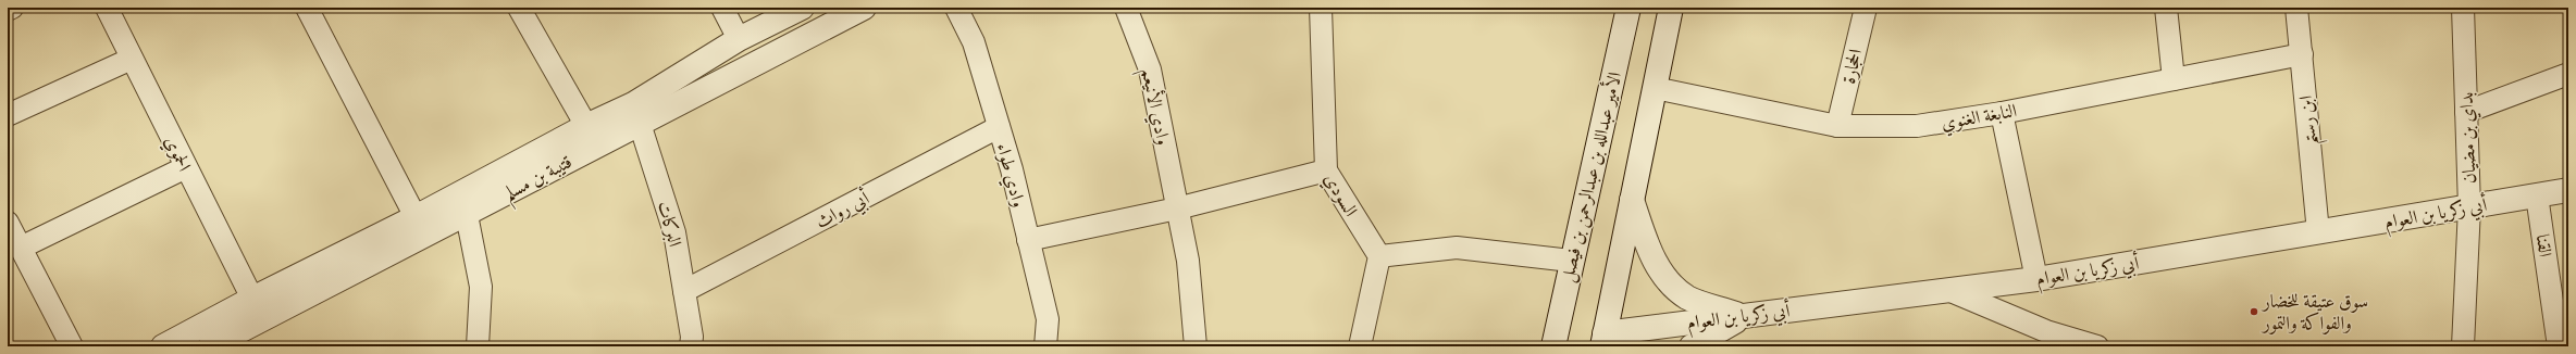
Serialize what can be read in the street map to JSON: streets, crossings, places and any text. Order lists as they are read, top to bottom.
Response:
{
  "streets": {
    "street": [
      "الحجارة",
      "وادي الأنيعم",
      "النابغة الغنوي",
      "ابن رستم",
      "بداي بن مضيان",
      "الحموي",
      "وادي طواء",
      "قتيبة بن مسلم",
      "الأمير عبدالله بن عبدالرحمن بن فيصل",
      "السودي",
      "أبي رواث",
      "أبي زكريا بن العوام",
      "البركات",
      "القنا"
    ]
  },
  "crossings": [
    ["الحجارة", "النابغة الغنوي"],
    ["النابغة الغنوي", "ابن رستم"],
    ["ابن رستم", "أبي زكريا بن العوام"],
    ["بداي بن مضيان", "أبي زكريا بن العوام"],
    ["الحموي", "قتيبة بن مسلم"],
    ["وادي طواء", "أبي رواث"],
    ["قتيبة بن مسلم", "البركات"],
    ["أبي رواث", "البركات"],
    ["أبي زكريا بن العوام", "القنا"]
  ],
  "places": ["سوق عتيقة للخضار والفواكة والتمور"]
}
